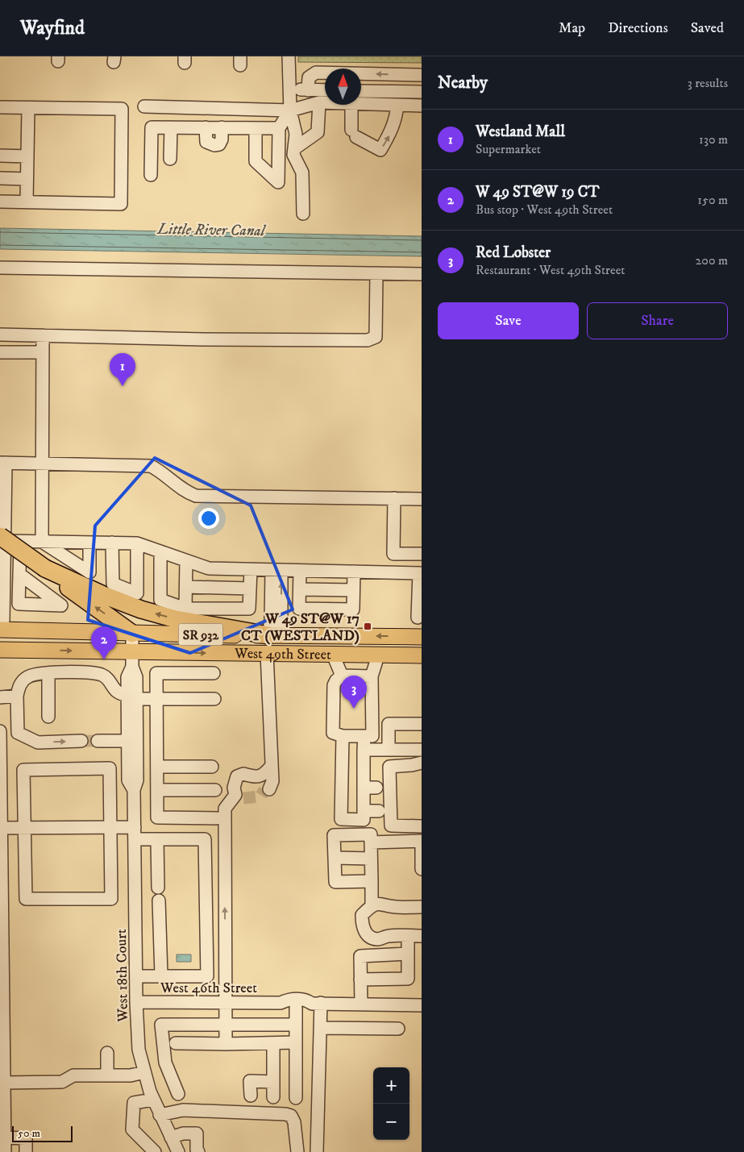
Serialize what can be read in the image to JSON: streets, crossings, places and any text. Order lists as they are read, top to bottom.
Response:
{
  "streets": {
    "main road": ["SR 932", "West 49th Street"],
    "street": ["West 18th Court", "West 46th Street"]
  },
  "crossings": [
    ["West 49th Street", "West 18th Court"],
    ["West 18th Court", "West 46th Street"]
  ],
  "water": ["Little River Canal"],
  "places": {
    "transit": ["W 49 ST@W 17 CT (WESTLAND)"]
  },
  "scale_bar": "50 m",
  "north": "top",
  "page": {
    "header": "Wayfind",
    "nav": ["Map", "Directions", "Saved"],
    "heading": ["Nearby", "3 results"],
    "list": [
      {
        "mark": "1",
        "name": "Westland Mall",
        "note": "Supermarket",
        "value": "130 m"
      },
      {
        "mark": "2",
        "name": "W 49 ST@W 19 CT",
        "note": "Bus stop · West 49th Street",
        "value": "150 m"
      },
      {
        "mark": "3",
        "name": "Red Lobster",
        "note": "Restaurant · West 49th Street",
        "value": "200 m"
      }
    ],
    "buttons": ["Save", "Share"],
    "pins": ["1", "2", "3"],
    "map_buttons": ["+", "−"],
    "scale": "50 m"
  }
}
